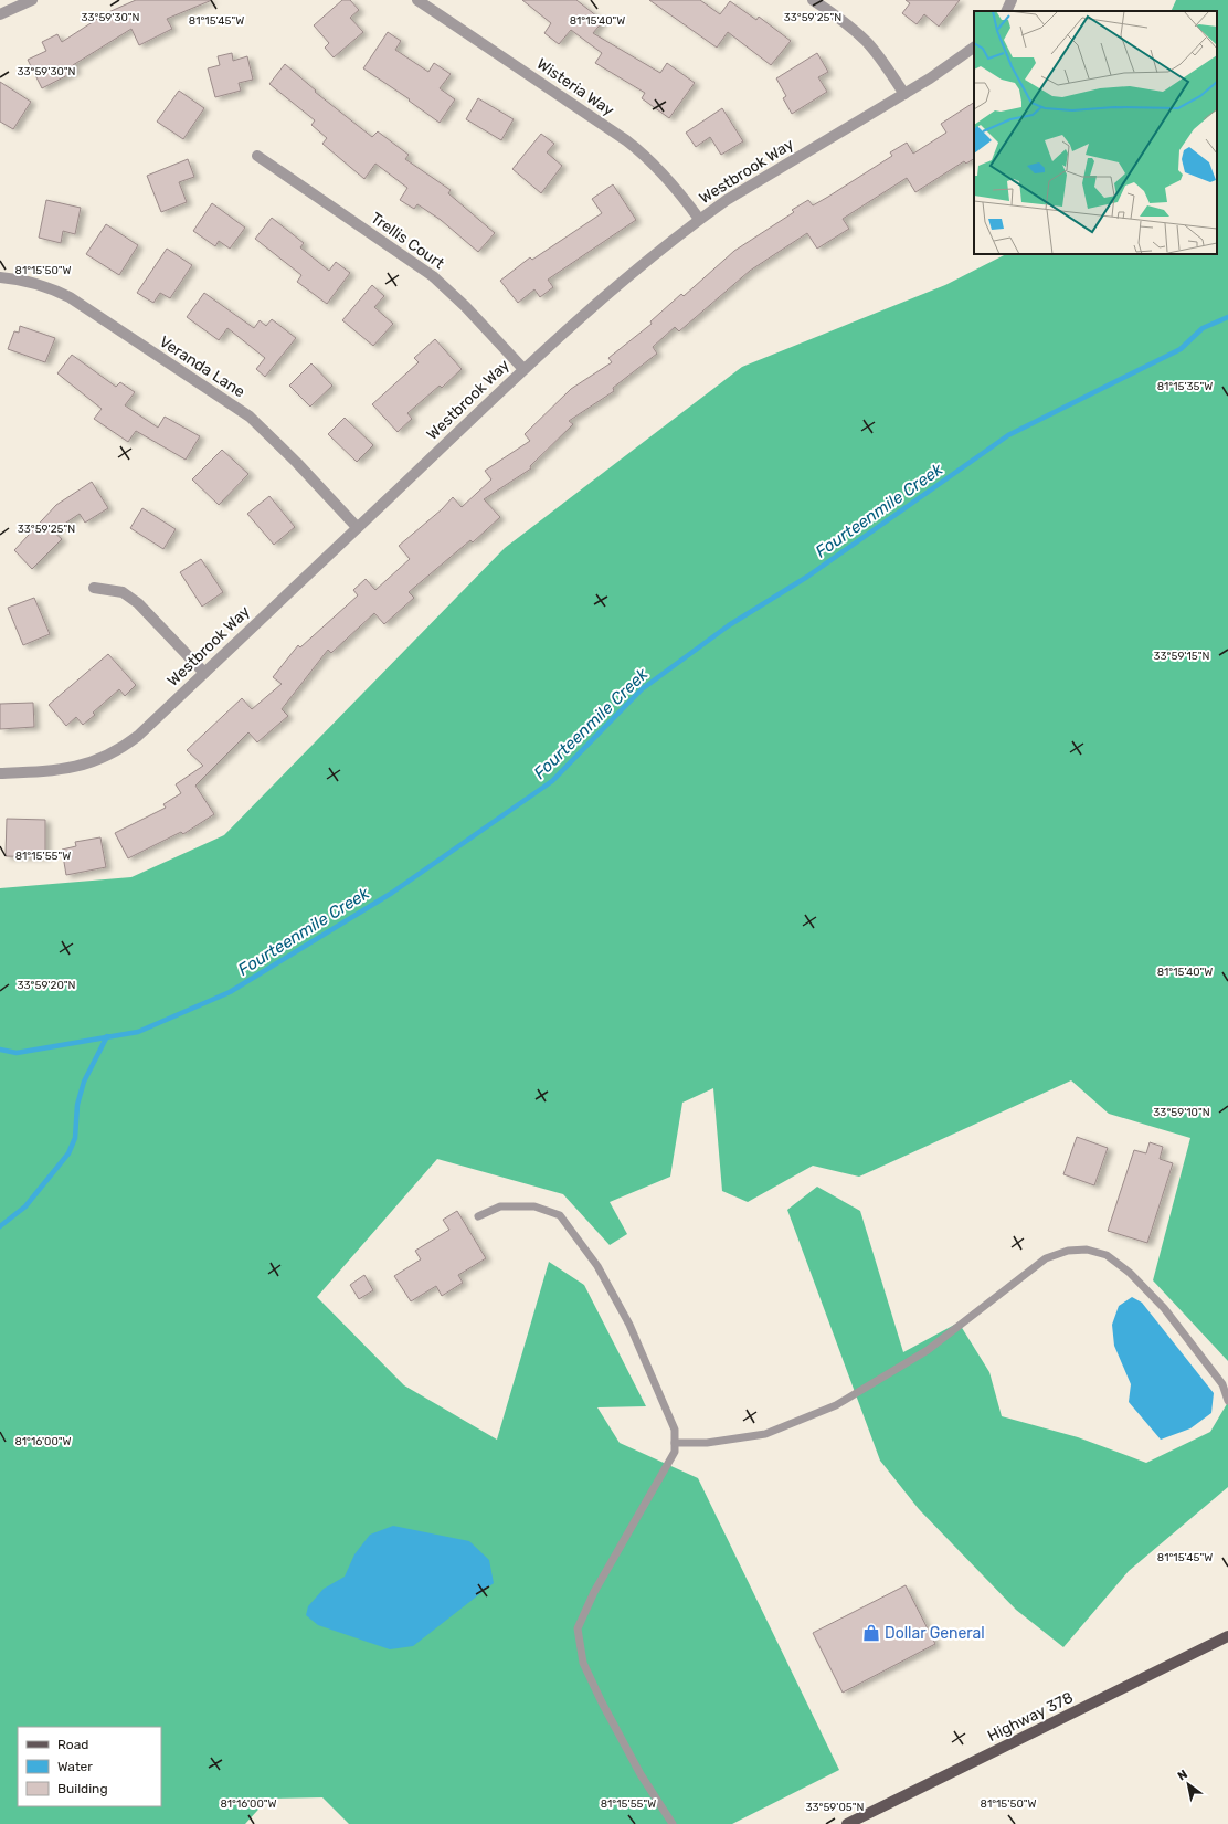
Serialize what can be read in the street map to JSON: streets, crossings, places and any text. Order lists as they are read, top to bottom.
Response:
{
  "streets": {
    "main road": ["Highway 378"],
    "street": [
      "Wisteria Way",
      "Westbrook Way",
      "Trellis Court",
      "Veranda Lane"
    ]
  },
  "crossings": [
    ["Wisteria Way", "Westbrook Way"],
    ["Westbrook Way", "Trellis Court"],
    ["Westbrook Way", "Veranda Lane"]
  ],
  "water": ["Fourteenmile Creek"],
  "places": {
    "shop": ["Dollar General"]
  },
  "legend": ["Road", "Water", "Building"],
  "north": "top left",
  "coordinates": [
    "33°59'30\"N",
    "33°59'25\"N",
    "81°15'45\"W",
    "81°15'40\"W",
    "81°15'50\"W",
    "81°15'35\"W",
    "33°59'15\"N",
    "81°15'55\"W",
    "33°59'20\"N",
    "33°59'10\"N",
    "81°16'00\"W",
    "33°59'05\"N"
  ]
}
